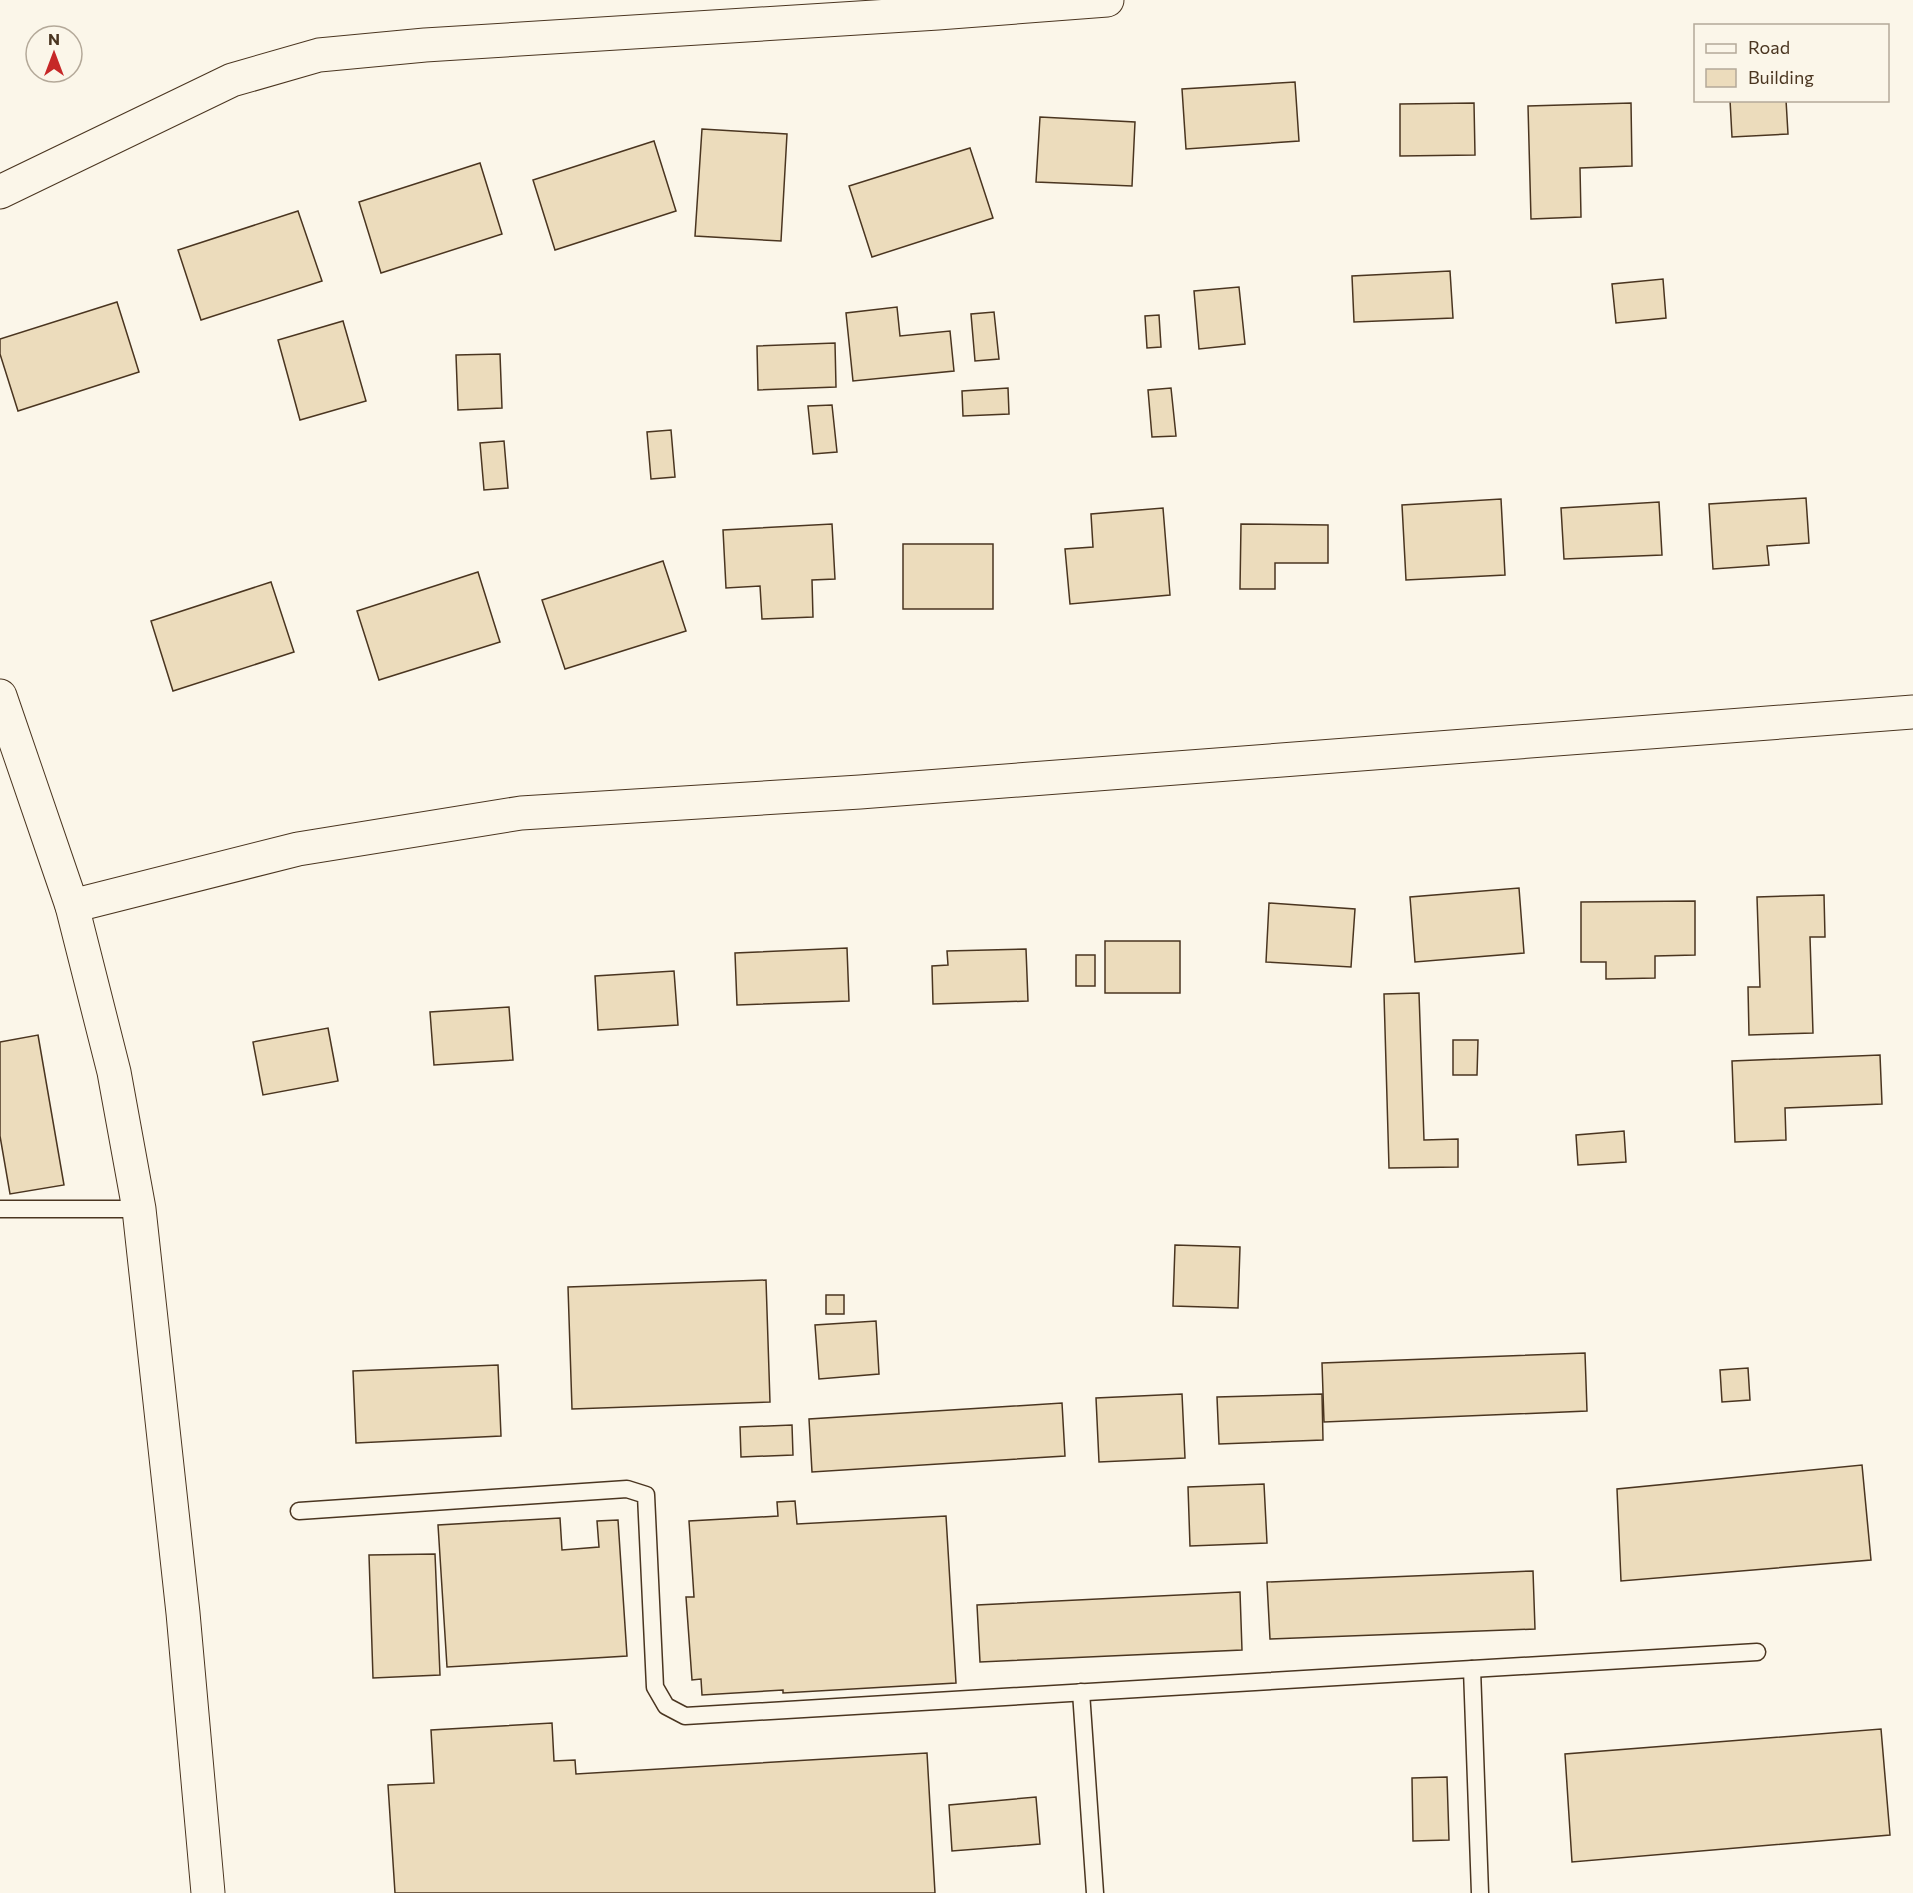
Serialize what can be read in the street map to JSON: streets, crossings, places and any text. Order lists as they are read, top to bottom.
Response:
{
  "legend": ["Road", "Building"],
  "north": "top"
}
